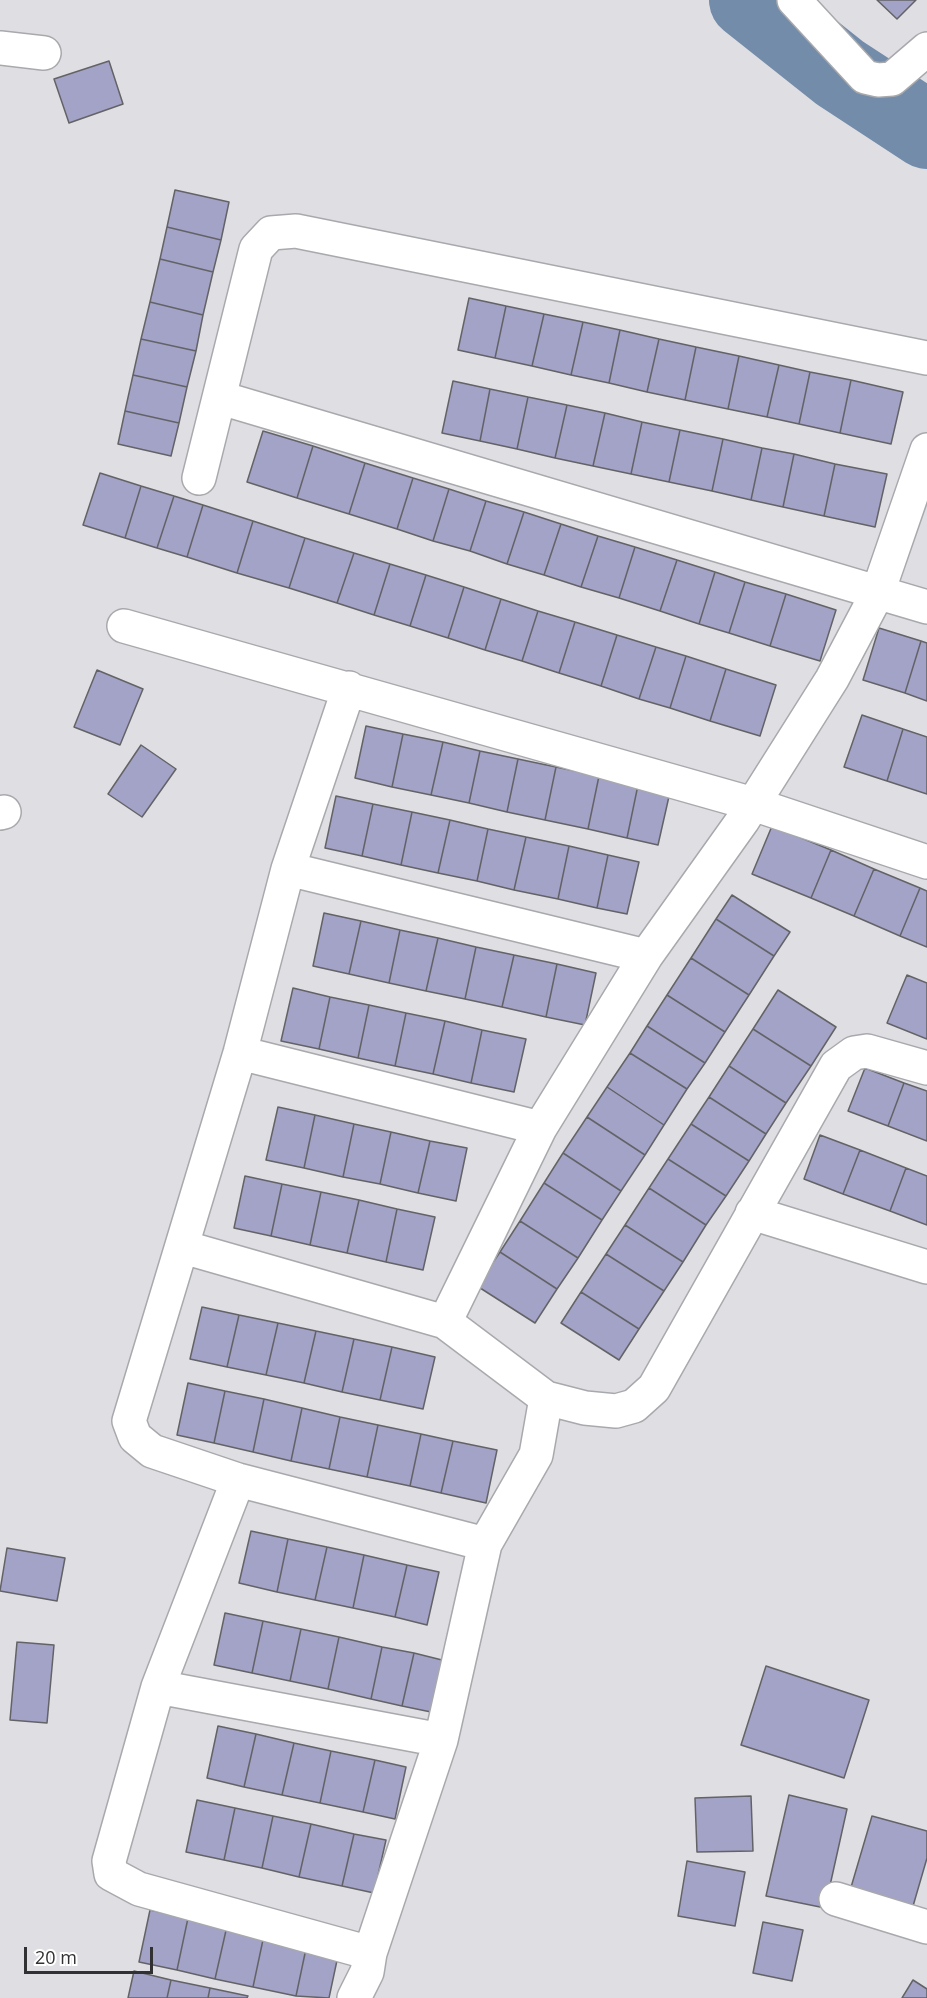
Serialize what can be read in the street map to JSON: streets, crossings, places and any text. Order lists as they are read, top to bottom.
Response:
{
  "scale_bar": "20 m"
}
